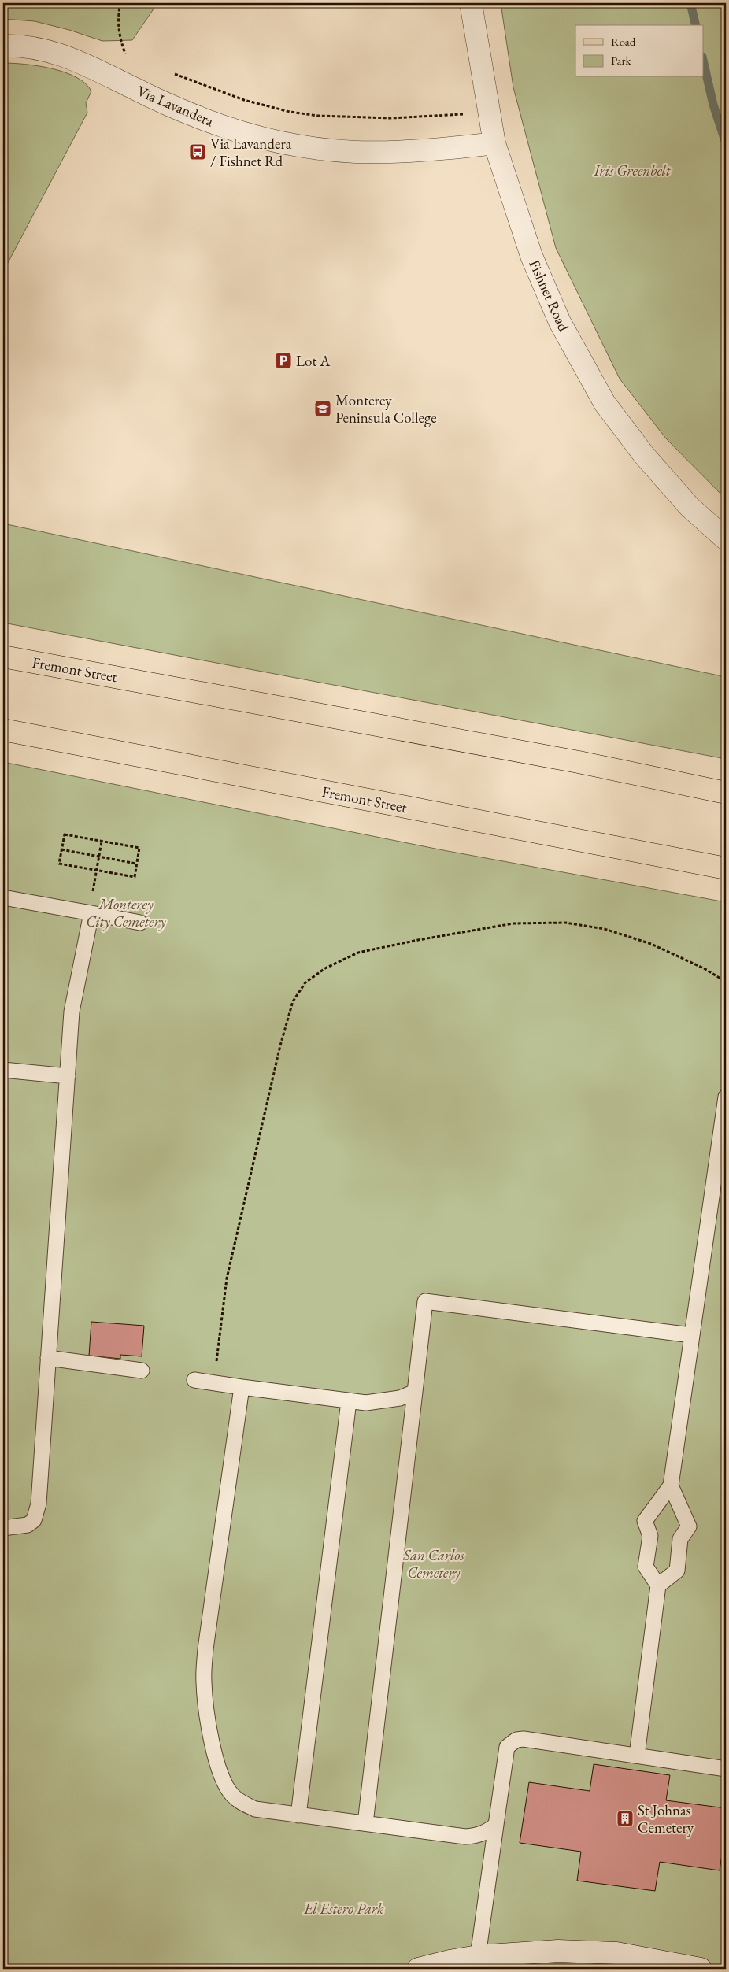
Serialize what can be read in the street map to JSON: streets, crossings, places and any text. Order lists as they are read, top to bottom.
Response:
{
  "streets": {
    "main road": ["Fremont Street"],
    "street": ["Via Lavandera", "Fishnet Road"]
  },
  "crossings": [
    ["Via Lavandera", "Fishnet Road"]
  ],
  "parks": [
    "Iris Greenbelt",
    "Monterey City Cemetery",
    "San Carlos Cemetery",
    "El Estero Park"
  ],
  "places": {
    "bus stop": ["Via Lavandera / Fishnet Rd"],
    "parking": ["Lot A"],
    "school or university": ["Monterey Peninsula College"],
    "building": ["St Johnas Cemetery"]
  },
  "legend": ["Road", "Park"]
}
